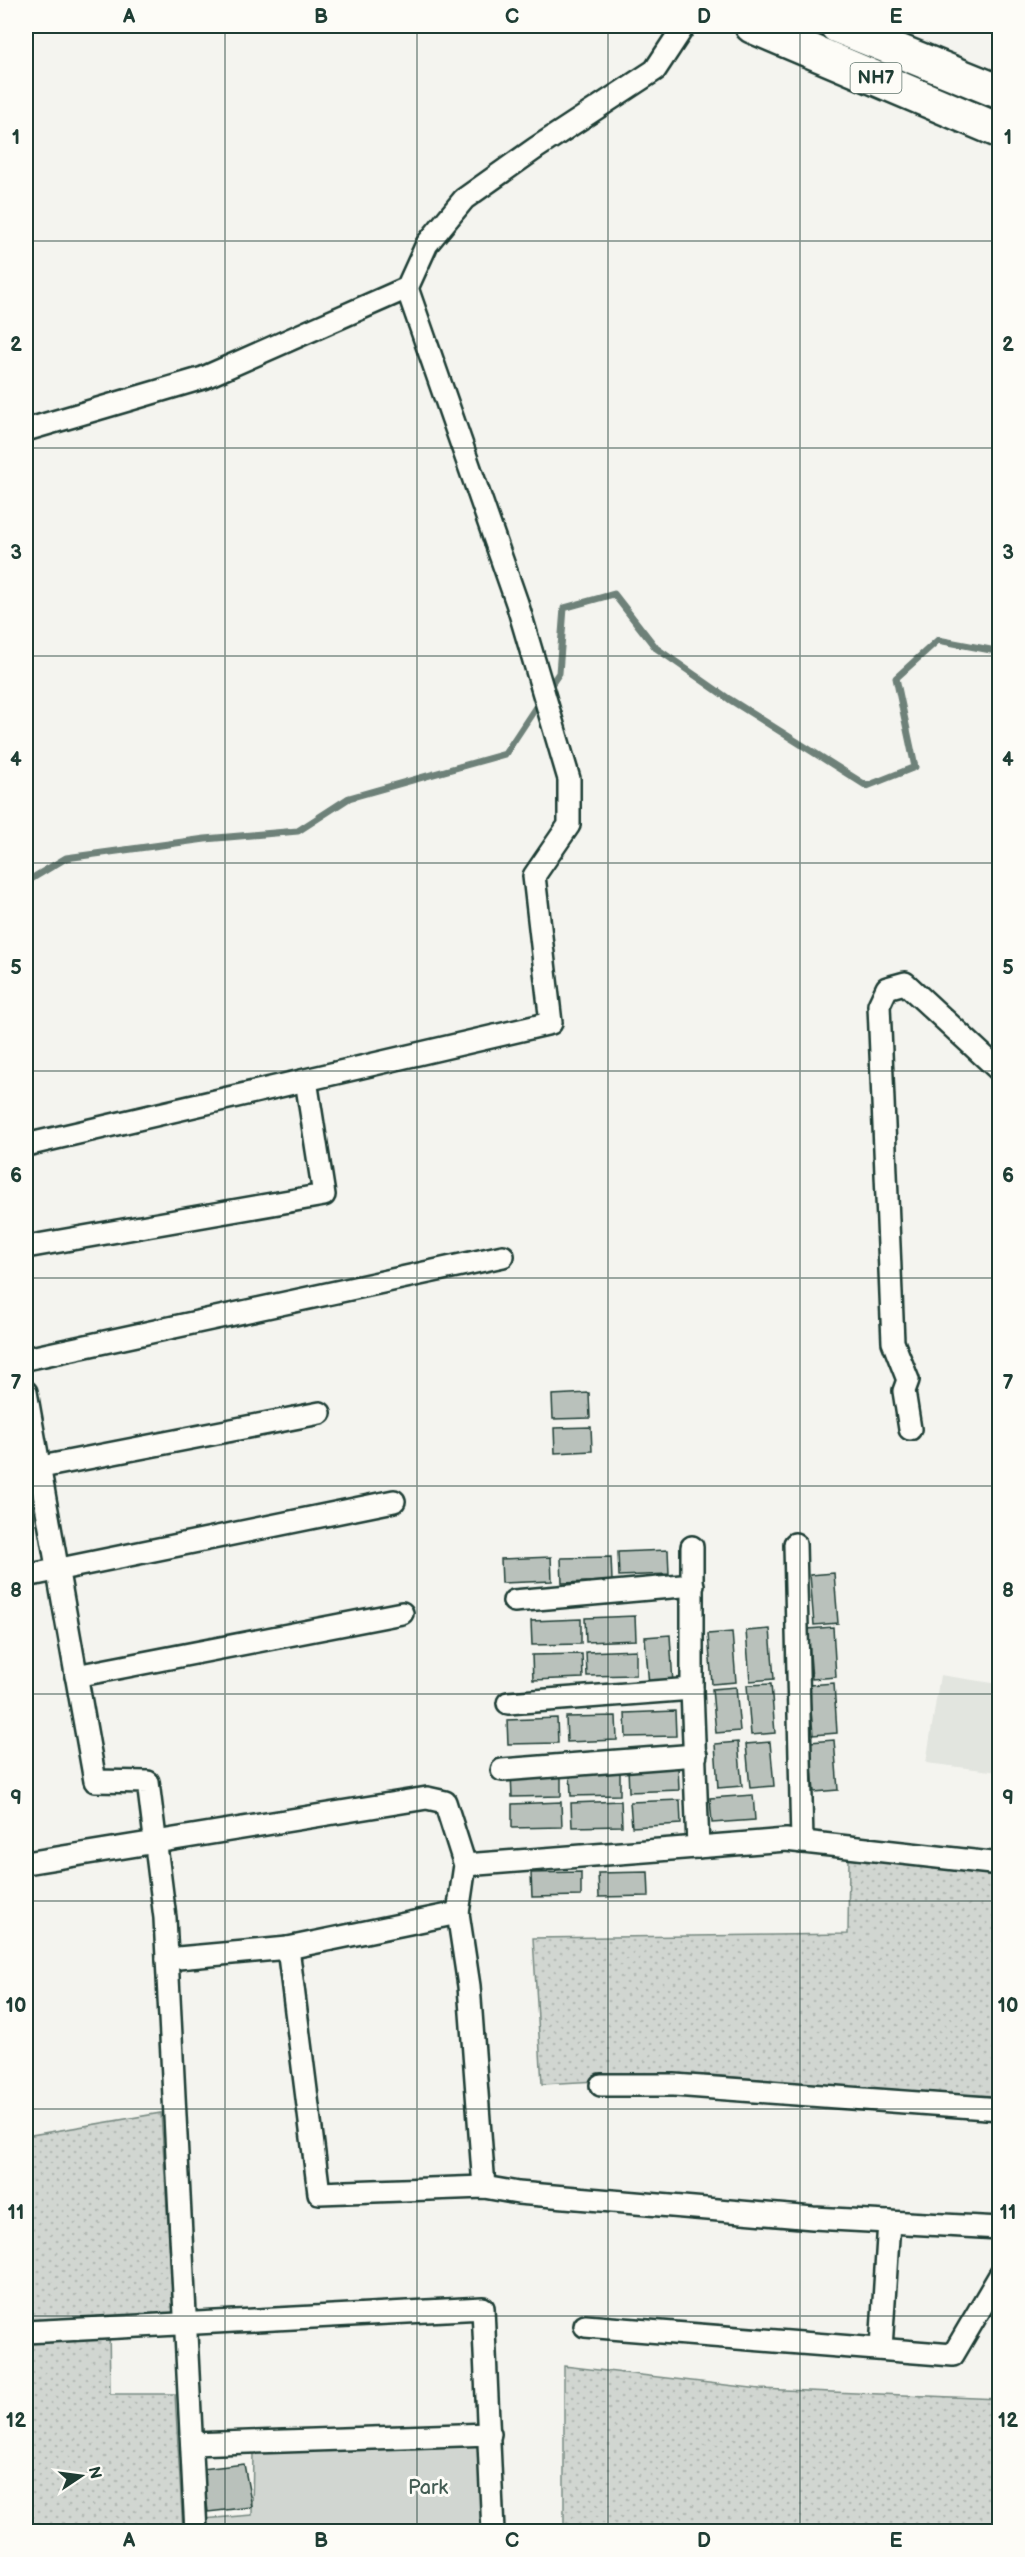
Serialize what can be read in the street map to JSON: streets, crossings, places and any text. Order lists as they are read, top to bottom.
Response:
{
  "streets": {
    "main road": ["NH7"]
  },
  "parks": ["Park"],
  "north": "right",
  "grid": {
    "columns": [
      "A",
      "B",
      "C",
      "D",
      "E"
    ],
    "rows": [
      "1",
      "2",
      "3",
      "4",
      "5",
      "6",
      "7",
      "8",
      "9",
      "10",
      "11",
      "12"
    ]
  }
}
